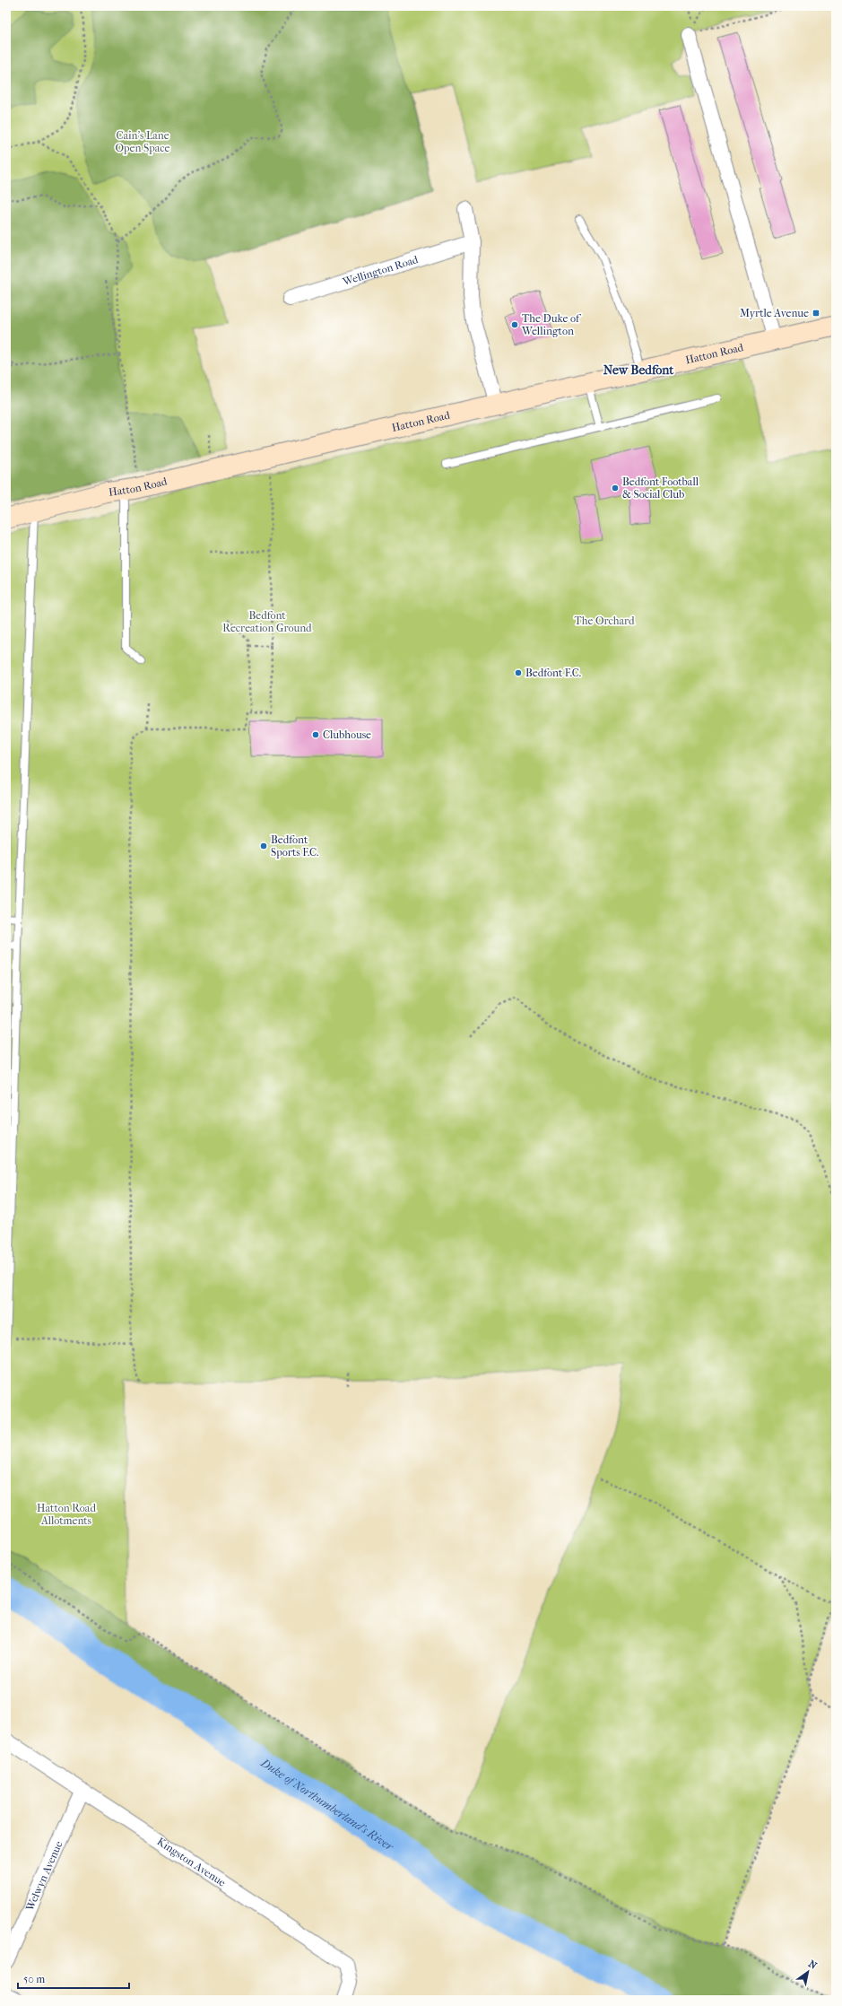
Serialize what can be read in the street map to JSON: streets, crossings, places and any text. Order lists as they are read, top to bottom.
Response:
{
  "streets": {
    "street": [
      "Wellington Road",
      "Hatton Road",
      "Kingston Avenue",
      "Welwyn Avenue"
    ]
  },
  "crossings": [
    ["Kingston Avenue", "Welwyn Avenue"]
  ],
  "districts": ["New Bedfont"],
  "water": ["Duke of Northumberland's River"],
  "parks": [
    "Cain's Lane Open Space",
    "Bedfont Recreation Ground",
    "The Orchard",
    "Hatton Road Allotments"
  ],
  "places": {
    "transit": ["Myrtle Avenue"],
    "other": [
      "The Duke of Wellington",
      "Bedfont Football & Social Club",
      "Bedfont F.C.",
      "Clubhouse",
      "Bedfont Sports F.C."
    ]
  },
  "scale_bar": "50 m",
  "north": "top right"
}
